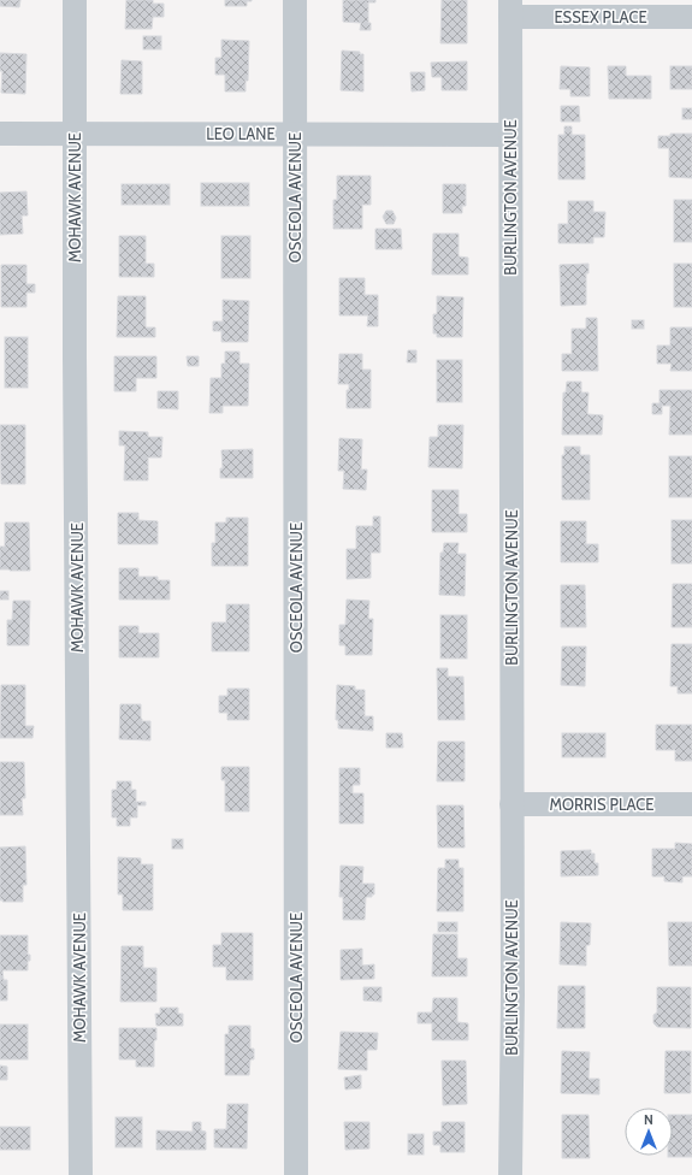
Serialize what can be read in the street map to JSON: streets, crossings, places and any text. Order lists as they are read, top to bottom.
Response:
{
  "streets": {
    "street": [
      "ESSEX PLACE",
      "LEO LANE",
      "MOHAWK AVENUE",
      "OSCEOLA AVENUE",
      "BURLINGTON AVENUE",
      "MORRIS PLACE"
    ]
  },
  "crossings": [
    ["ESSEX PLACE", "BURLINGTON AVENUE"],
    ["LEO LANE", "MOHAWK AVENUE"],
    ["LEO LANE", "OSCEOLA AVENUE"],
    ["LEO LANE", "BURLINGTON AVENUE"],
    ["BURLINGTON AVENUE", "MORRIS PLACE"]
  ],
  "north": "top"
}
